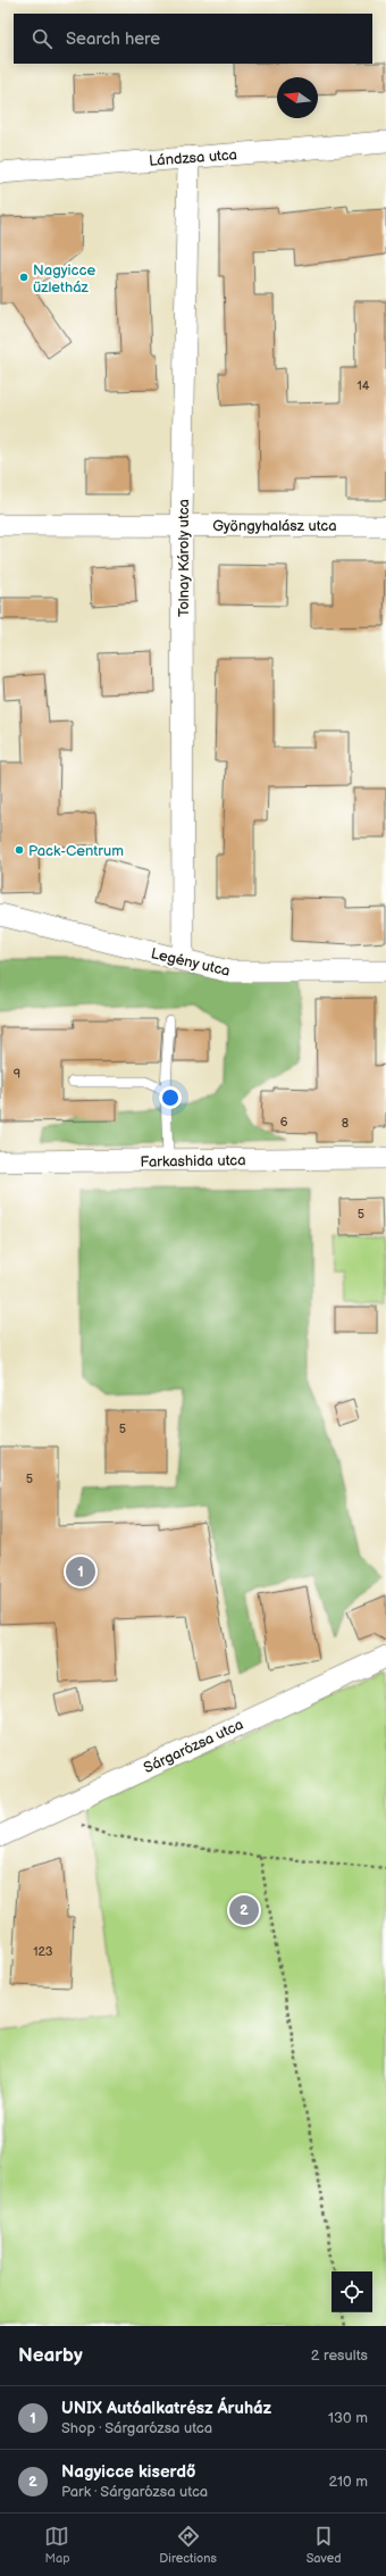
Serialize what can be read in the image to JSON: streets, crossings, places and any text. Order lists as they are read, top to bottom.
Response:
{
  "streets": {
    "street": [
      "Lándzsa utca",
      "Gyöngyhalász utca",
      "Tolnay Károly utca",
      "Legény utca",
      "Farkashida utca",
      "Sárgarózsa utca"
    ]
  },
  "crossings": [
    ["Lándzsa utca", "Tolnay Károly utca"],
    ["Gyöngyhalász utca", "Tolnay Károly utca"],
    ["Tolnay Károly utca", "Legény utca"]
  ],
  "places": ["Nagyicce üzletház", "Pack-Centrum"],
  "house_numbers": [
    "14",
    "9",
    "6",
    "8",
    "5",
    "5",
    "5",
    "123"
  ],
  "north": "left",
  "page": {
    "search": "Search here",
    "pins": ["1", "2"],
    "heading": ["Nearby", "2 results"],
    "list": [
      {
        "mark": "1",
        "name": "UNIX Autóalkatrész Áruház",
        "note": "Shop · Sárgarózsa utca",
        "value": "130 m"
      },
      {
        "mark": "2",
        "name": "Nagyicce kiserdő",
        "note": "Park · Sárgarózsa utca",
        "value": "210 m"
      }
    ],
    "nav": ["Map", "Directions", "Saved"]
  }
}
